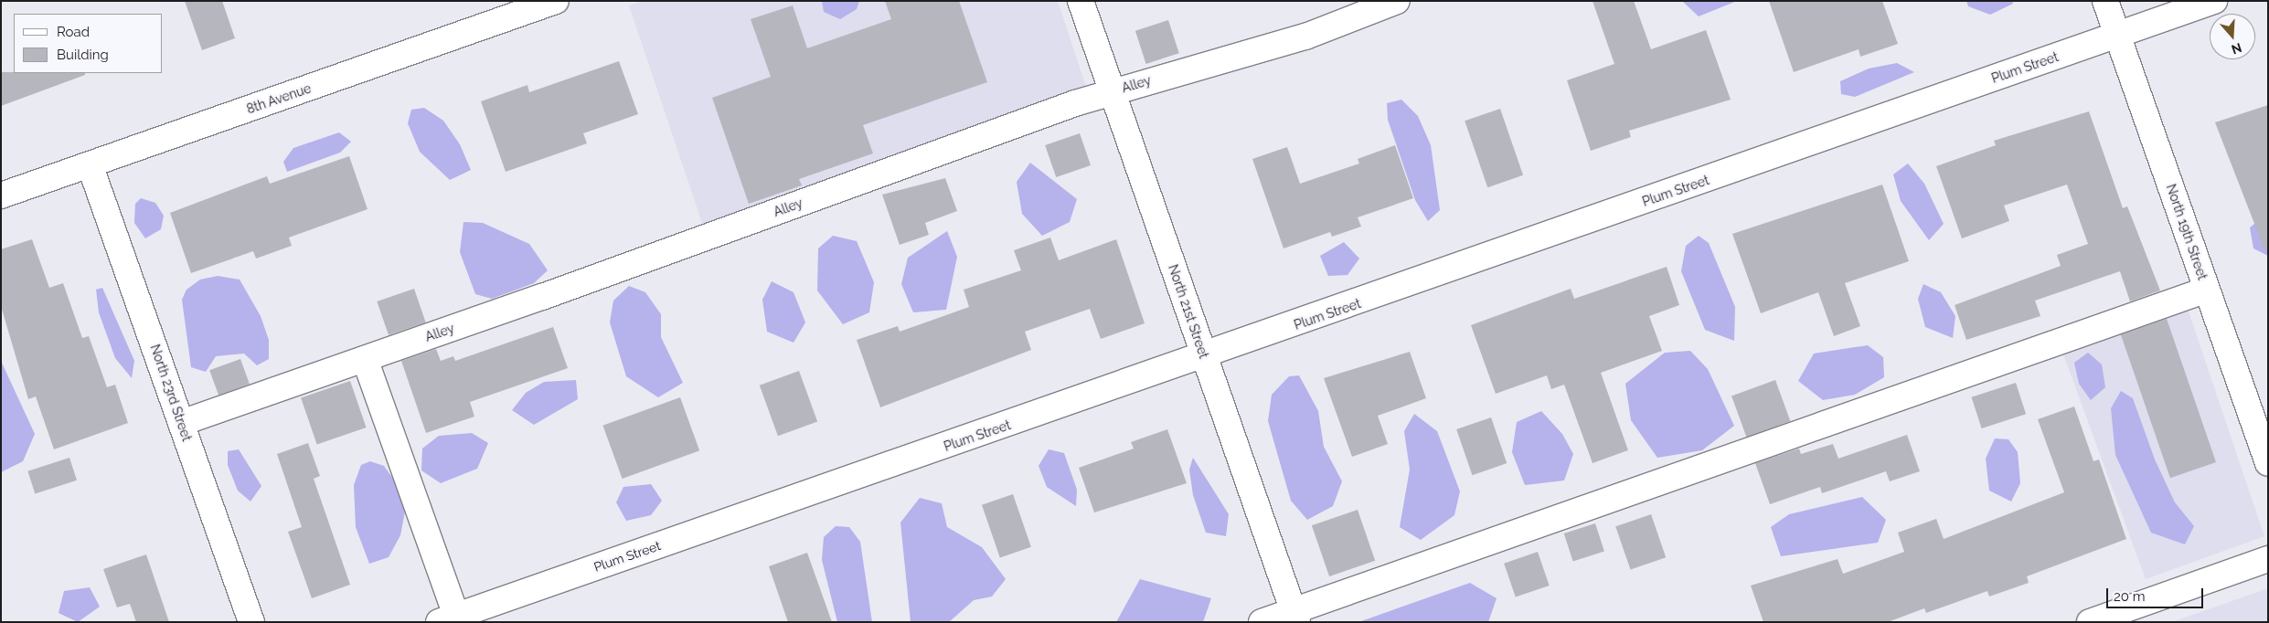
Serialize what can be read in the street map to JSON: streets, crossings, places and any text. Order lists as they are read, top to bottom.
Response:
{
  "streets": {
    "street": [
      "Plum Street",
      "Alley",
      "8th Avenue",
      "North 19th Street",
      "North 21st Street",
      "North 23rd Street"
    ]
  },
  "crossings": [
    ["Plum Street", "North 19th Street"],
    ["Plum Street", "North 21st Street"],
    ["Alley", "North 21st Street"],
    ["Alley", "North 23rd Street"],
    ["8th Avenue", "North 23rd Street"]
  ],
  "legend": ["Road", "Building"],
  "scale_bar": "20 m",
  "north": "bottom"
}
